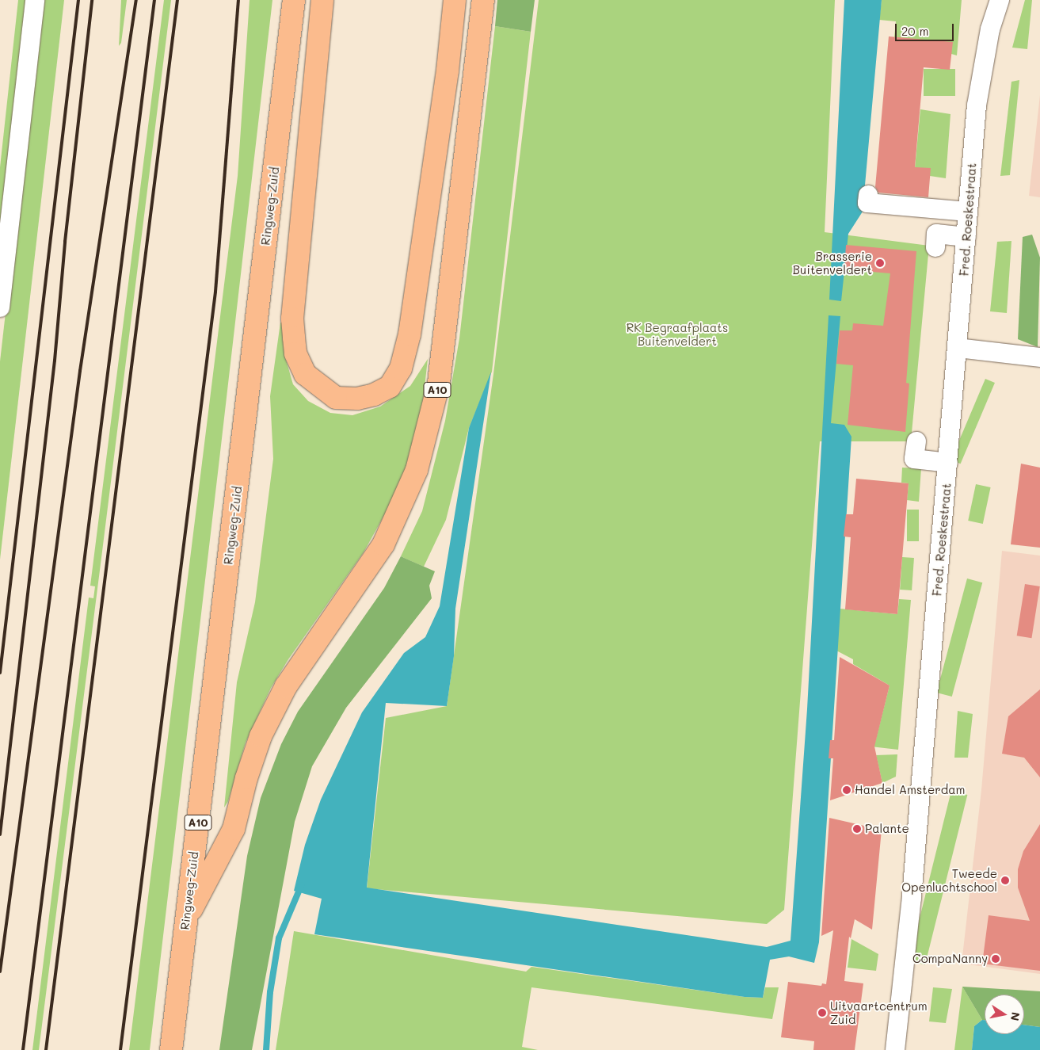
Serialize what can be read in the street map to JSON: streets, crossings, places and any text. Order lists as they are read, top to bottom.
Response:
{
  "streets": {
    "highway": ["Ringweg-Zuid", "A10"],
    "street": ["Fred. Roeskestraat"]
  },
  "crossings": [
    ["Ringweg-Zuid", "A10"]
  ],
  "parks": ["RK Begraafplaats Buitenveldert"],
  "places": [
    "Brasserie Buitenveldert",
    "Handel Amsterdam",
    "Palante",
    "Tweede Openluchtschool",
    "CompaNanny",
    "Uitvaartcentrum Zuid"
  ],
  "scale_bar": "20 m",
  "north": "right"
}
